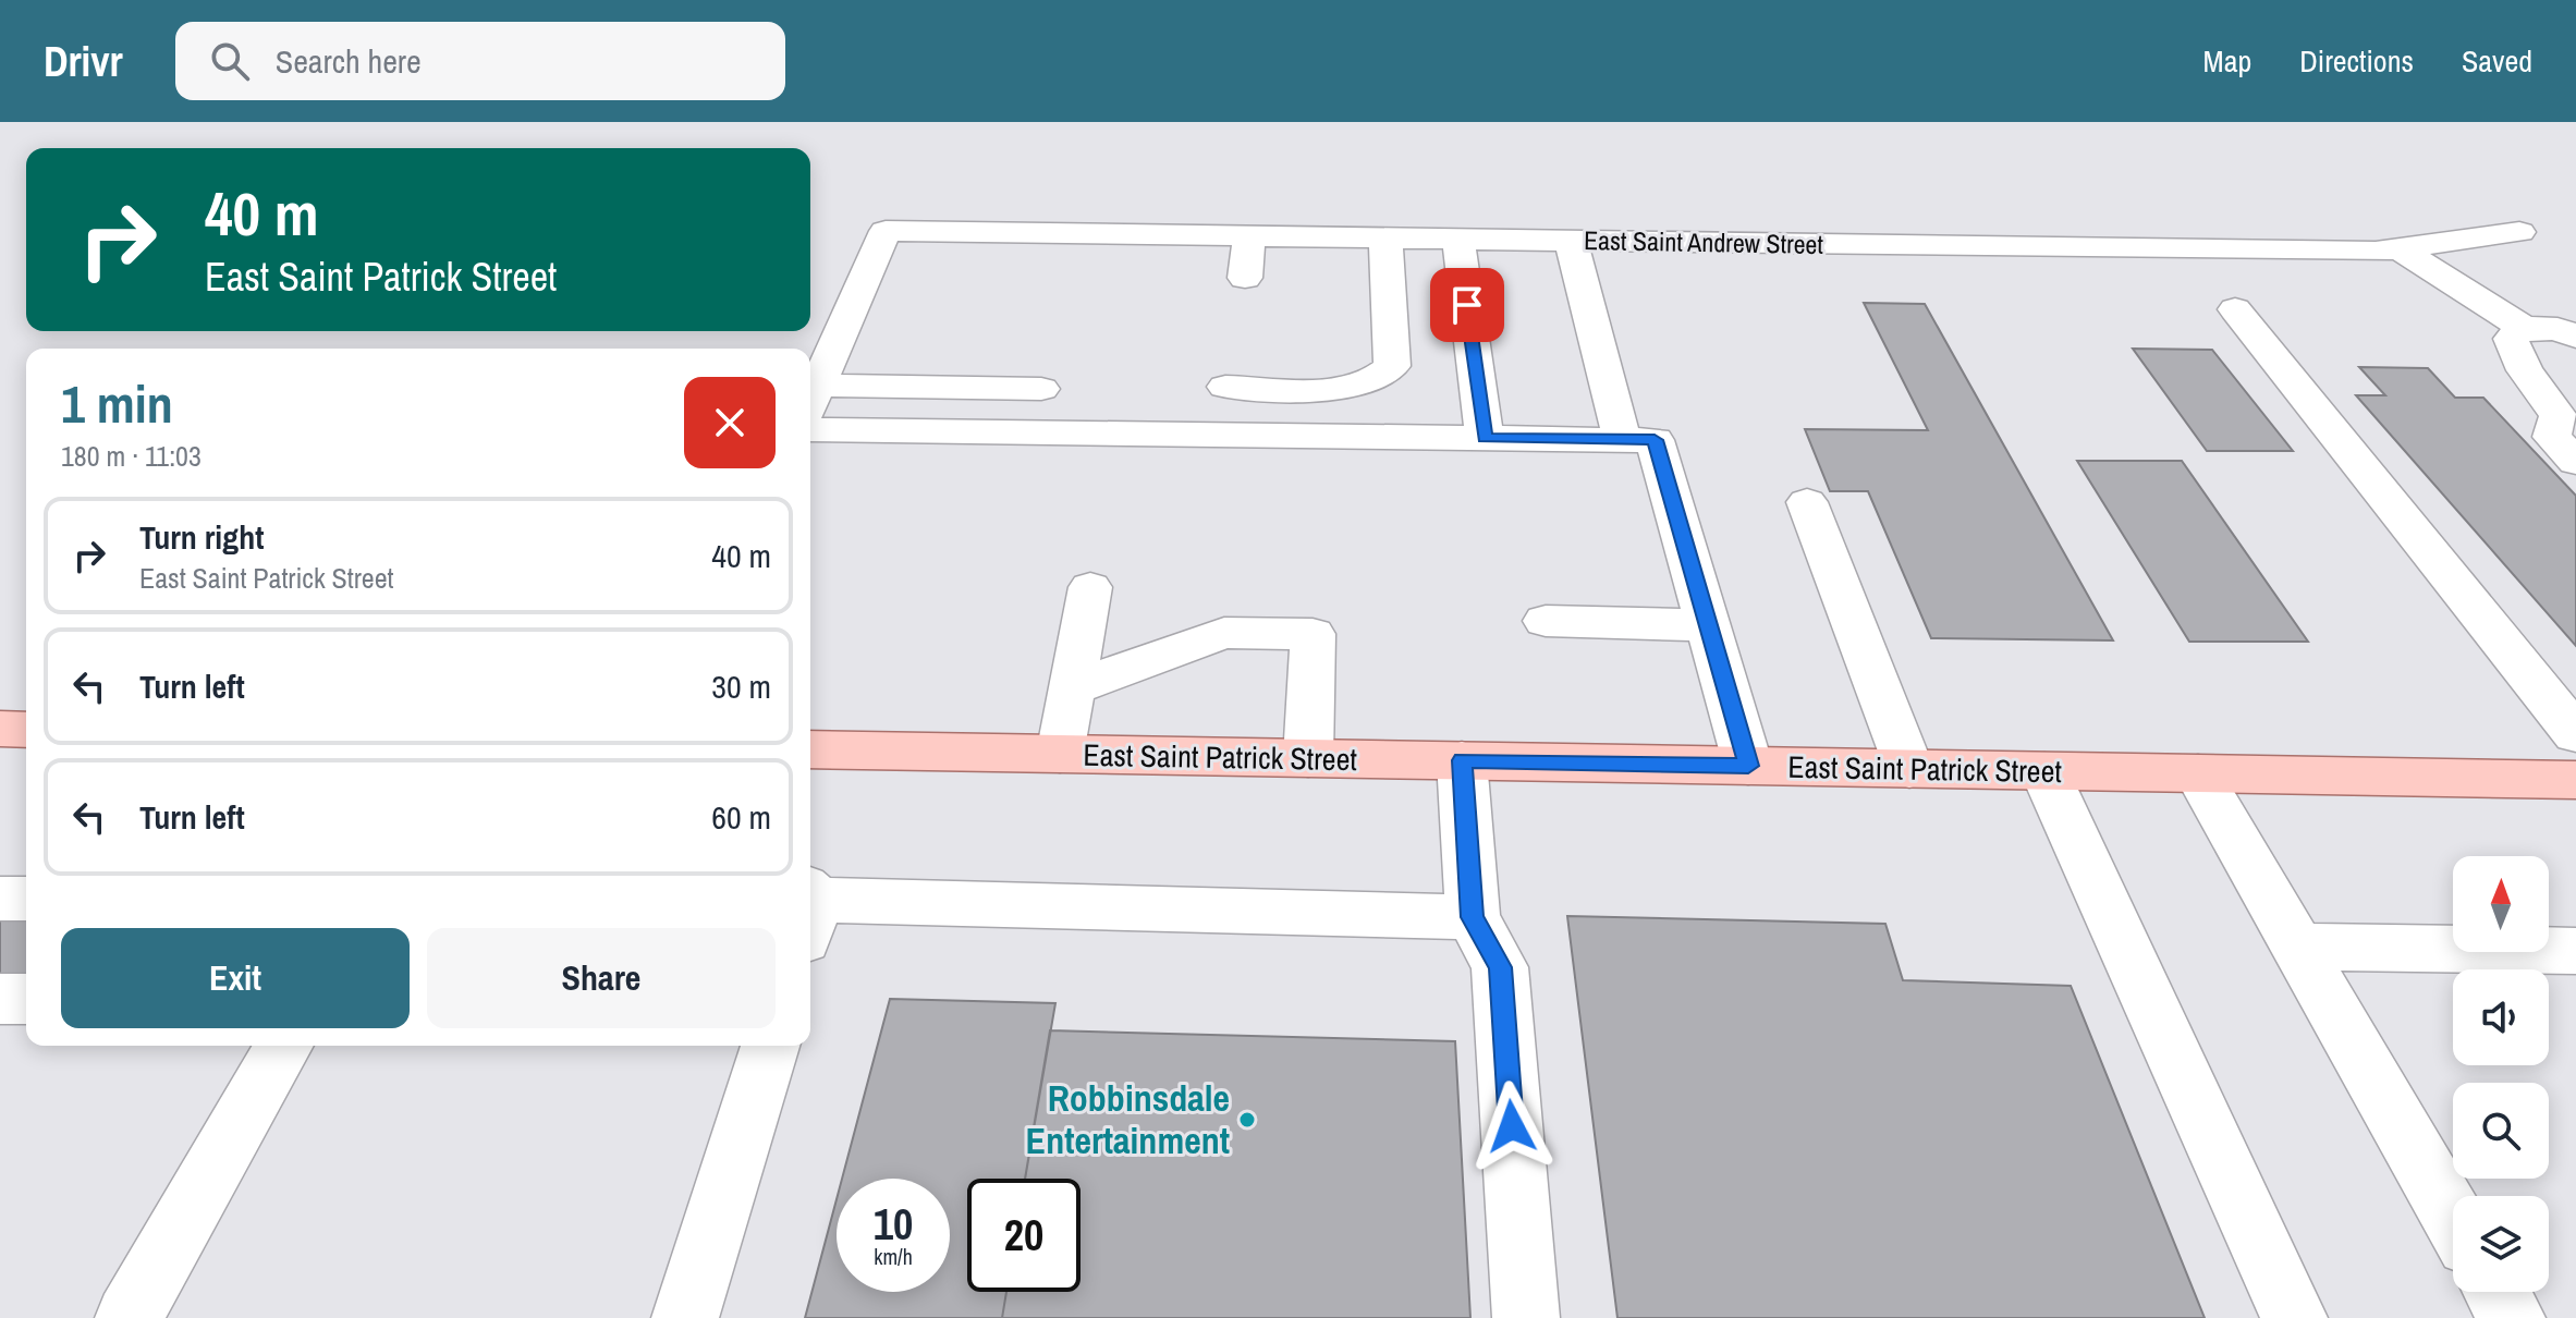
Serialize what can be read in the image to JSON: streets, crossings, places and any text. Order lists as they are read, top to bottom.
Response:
{
  "streets": {
    "main road": ["East Saint Patrick Street"],
    "street": ["East Saint Andrew Street"]
  },
  "places": ["Robbinsdale Entertainment"],
  "north": "top",
  "page": {
    "header": "Drivr",
    "search": "Search here",
    "nav": ["Map", "Directions", "Saved"],
    "turn": ["40 m", "East Saint Patrick Street"],
    "heading": ["1 min", "180 m · 11:03"],
    "list": [
      {
        "name": "Turn right",
        "note": "East Saint Patrick Street",
        "value": "40 m"
      },
      {
        "name": "Turn left",
        "value": "30 m"
      },
      {
        "name": "Turn left",
        "value": "60 m"
      }
    ],
    "buttons": ["Exit", "Share"],
    "speed": "10 km/h",
    "limit": "20"
  }
}
